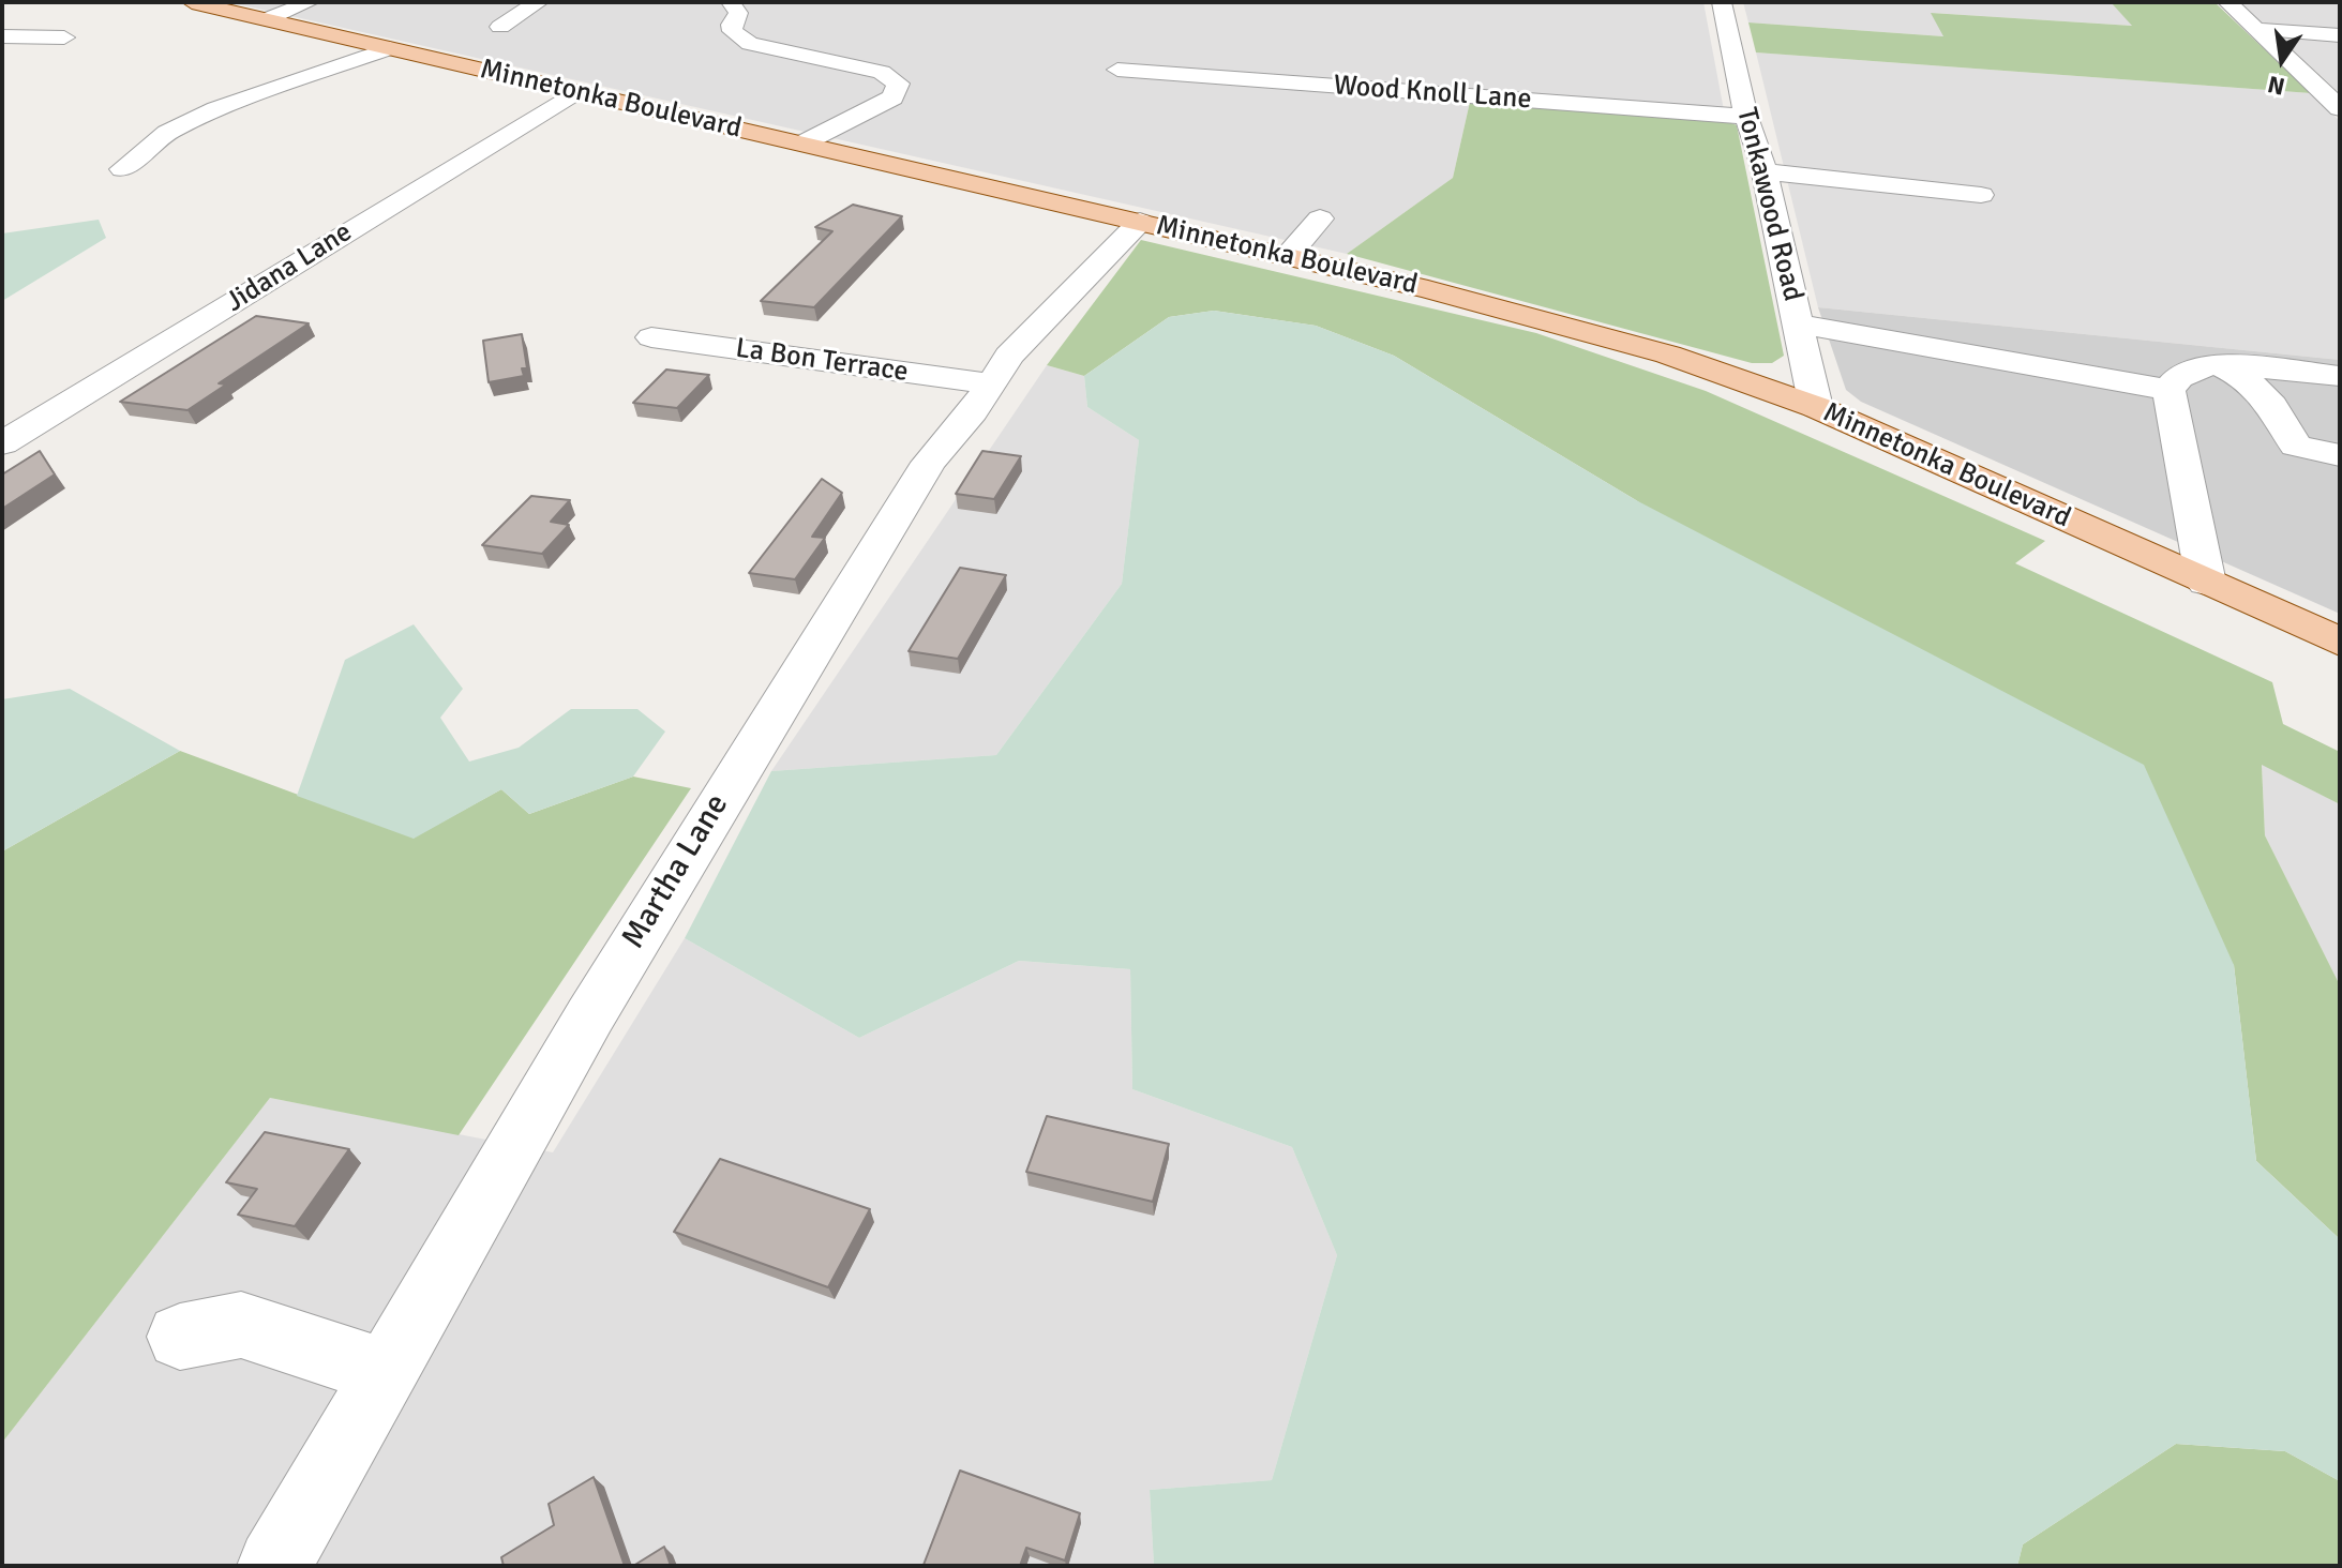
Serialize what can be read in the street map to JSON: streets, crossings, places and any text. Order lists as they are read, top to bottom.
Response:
{
  "streets": {
    "main road": ["Minnetonka Boulevard"],
    "street": [
      "Wood Knoll Lane",
      "Tonkawood Road",
      "Jidana Lane",
      "La Bon Terrace",
      "Martha Lane"
    ]
  },
  "crossings": [
    ["Wood Knoll Lane", "Tonkawood Road"],
    ["Minnetonka Boulevard", "Tonkawood Road"],
    ["Minnetonka Boulevard", "Jidana Lane"],
    ["Minnetonka Boulevard", "Martha Lane"],
    ["La Bon Terrace", "Martha Lane"]
  ],
  "north": "bottom"
}
